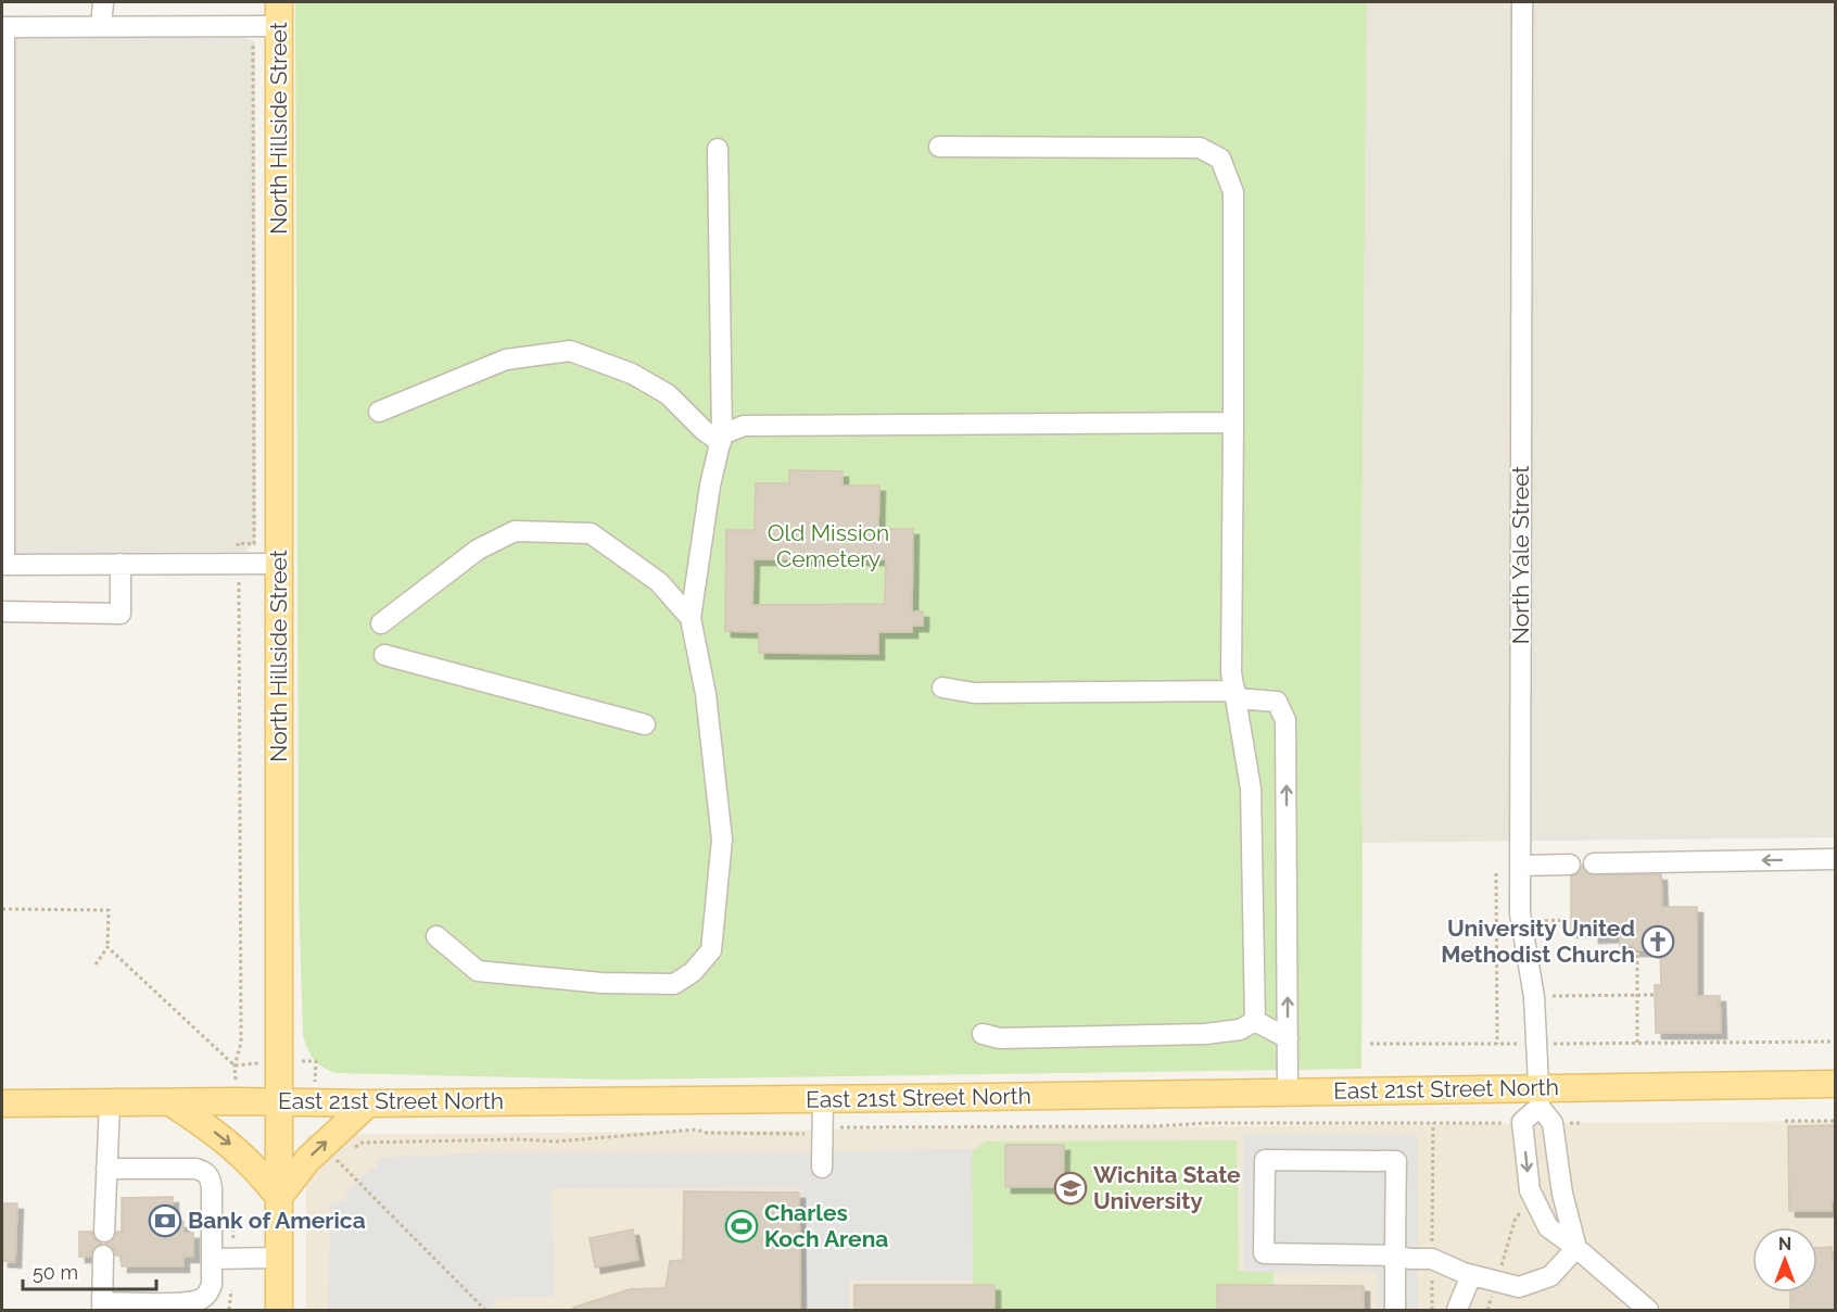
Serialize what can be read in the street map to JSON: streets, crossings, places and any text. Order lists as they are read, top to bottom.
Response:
{
  "streets": {
    "main road": ["North Hillside Street", "East 21st Street North"],
    "street": ["North Yale Street"]
  },
  "crossings": [
    ["North Hillside Street", "East 21st Street North"],
    ["North Yale Street", "East 21st Street North"]
  ],
  "parks": ["Old Mission Cemetery"],
  "places": {
    "church": ["University United Methodist Church"],
    "school or university": ["Wichita State University"],
    "bank": ["Bank of America"],
    "sports": ["Charles Koch Arena"]
  },
  "scale_bar": "50 m",
  "north": "top"
}
